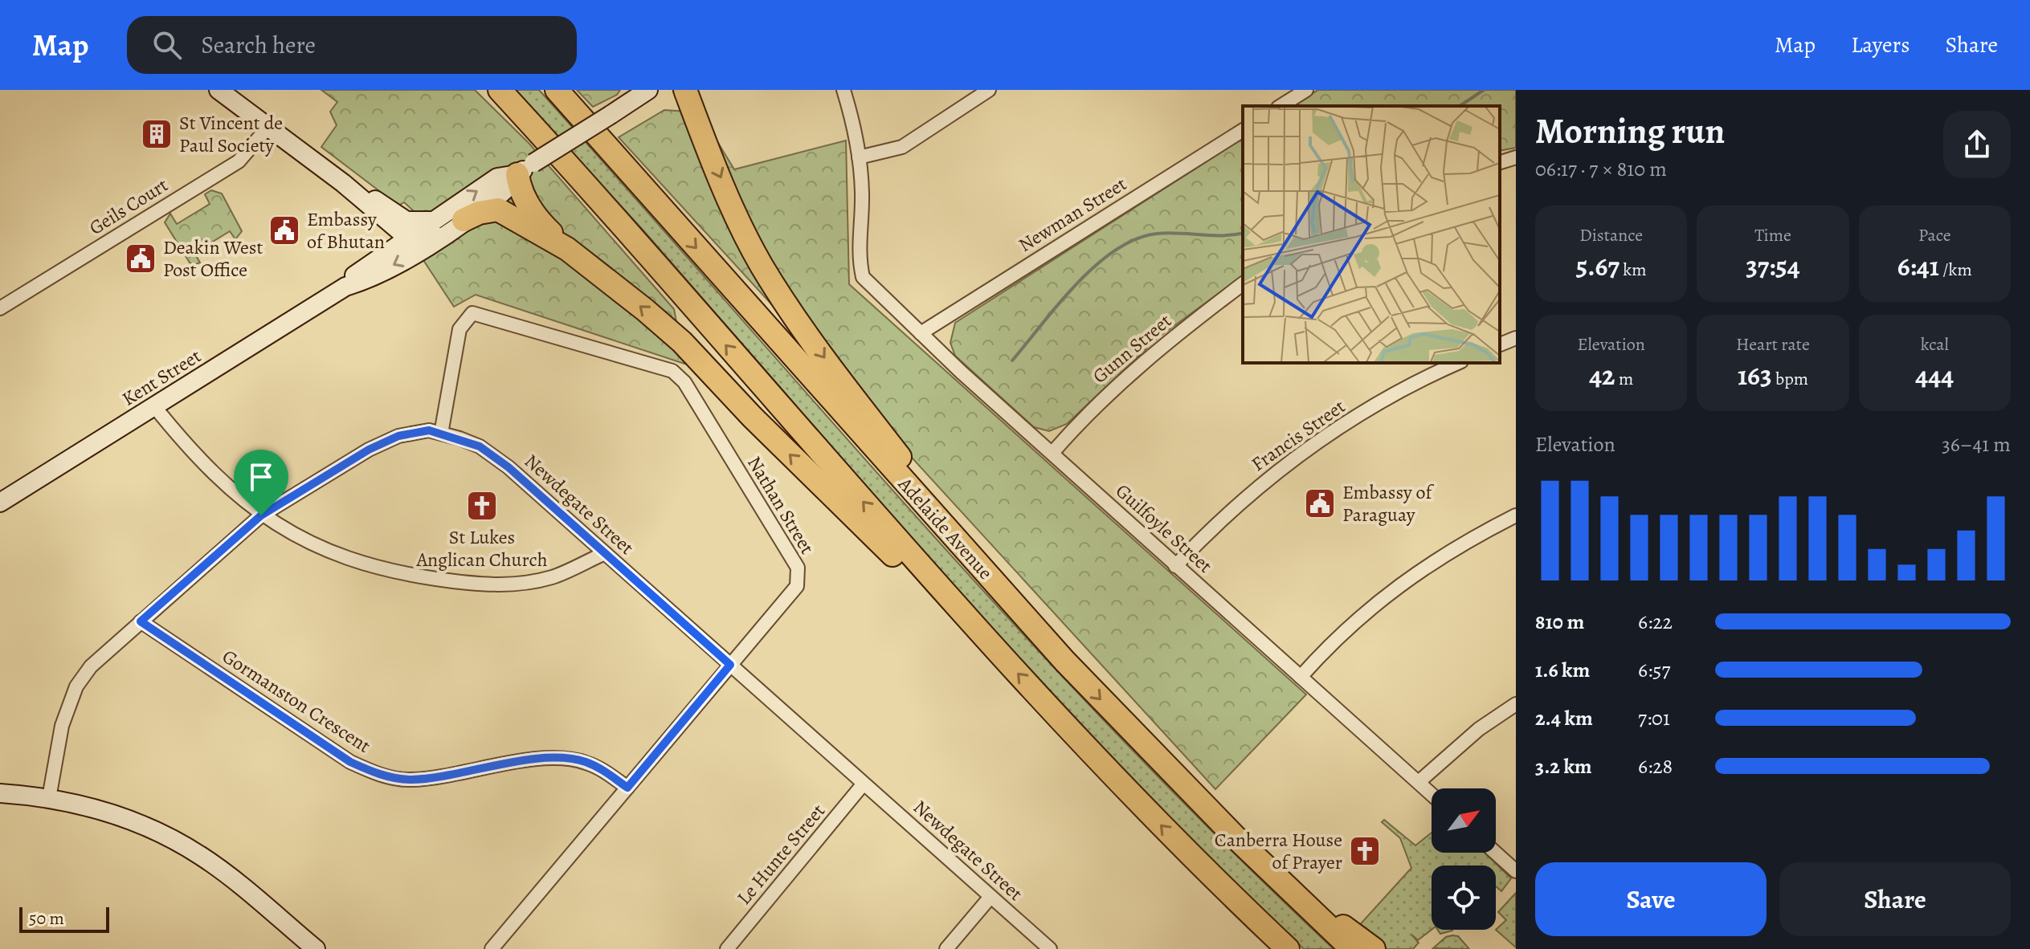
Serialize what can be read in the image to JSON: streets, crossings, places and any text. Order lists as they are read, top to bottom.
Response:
{
  "streets": {
    "highway": ["Adelaide Avenue"],
    "main road": ["Kent Street"],
    "street": [
      "Geils Court",
      "Newman Street",
      "Gunn Street",
      "Francis Street",
      "Newdegate Street",
      "Nathan Street",
      "Guilfoyle Street",
      "Gormanston Crescent",
      "Le Hunte Street"
    ]
  },
  "crossings": [
    ["Newman Street", "Guilfoyle Street"],
    ["Gunn Street", "Guilfoyle Street"],
    ["Francis Street", "Guilfoyle Street"],
    ["Newdegate Street", "Nathan Street"],
    ["Newdegate Street", "Gormanston Crescent"],
    ["Newdegate Street", "Le Hunte Street"],
    ["Nathan Street", "Gormanston Crescent"]
  ],
  "places": {
    "building": ["St Vincent de Paul Society"],
    "public building": ["Embassy of Bhutan", "Deakin West Post Office", "Embassy of Paraguay"],
    "church": ["St Lukes Anglican Church", "Canberra House of Prayer"]
  },
  "scale_bar": "50 m",
  "north": "top right",
  "page": {
    "header": "Map",
    "search": "Search here",
    "nav": ["Map", "Layers", "Share"],
    "heading": ["Morning run", "06:17 · 7 × 810 m"],
    "stats": [
      ["Distance", "5.67 km"],
      ["Time", "37:54"],
      ["Pace", "6:41 /km"],
      ["Elevation", "42 m"],
      ["Heart rate", "163 bpm"],
      ["kcal", "444"]
    ],
    "chart": ["Elevation", "36–41 m"],
    "list": [
      {
        "name": "810 m",
        "note": "6:22"
      },
      {
        "name": "1.6 km",
        "note": "6:57"
      },
      {
        "name": "2.4 km",
        "note": "7:01"
      },
      {
        "name": "3.2 km",
        "note": "6:28"
      }
    ],
    "buttons": ["Save", "Share"],
    "scale": "50 m"
  }
}
